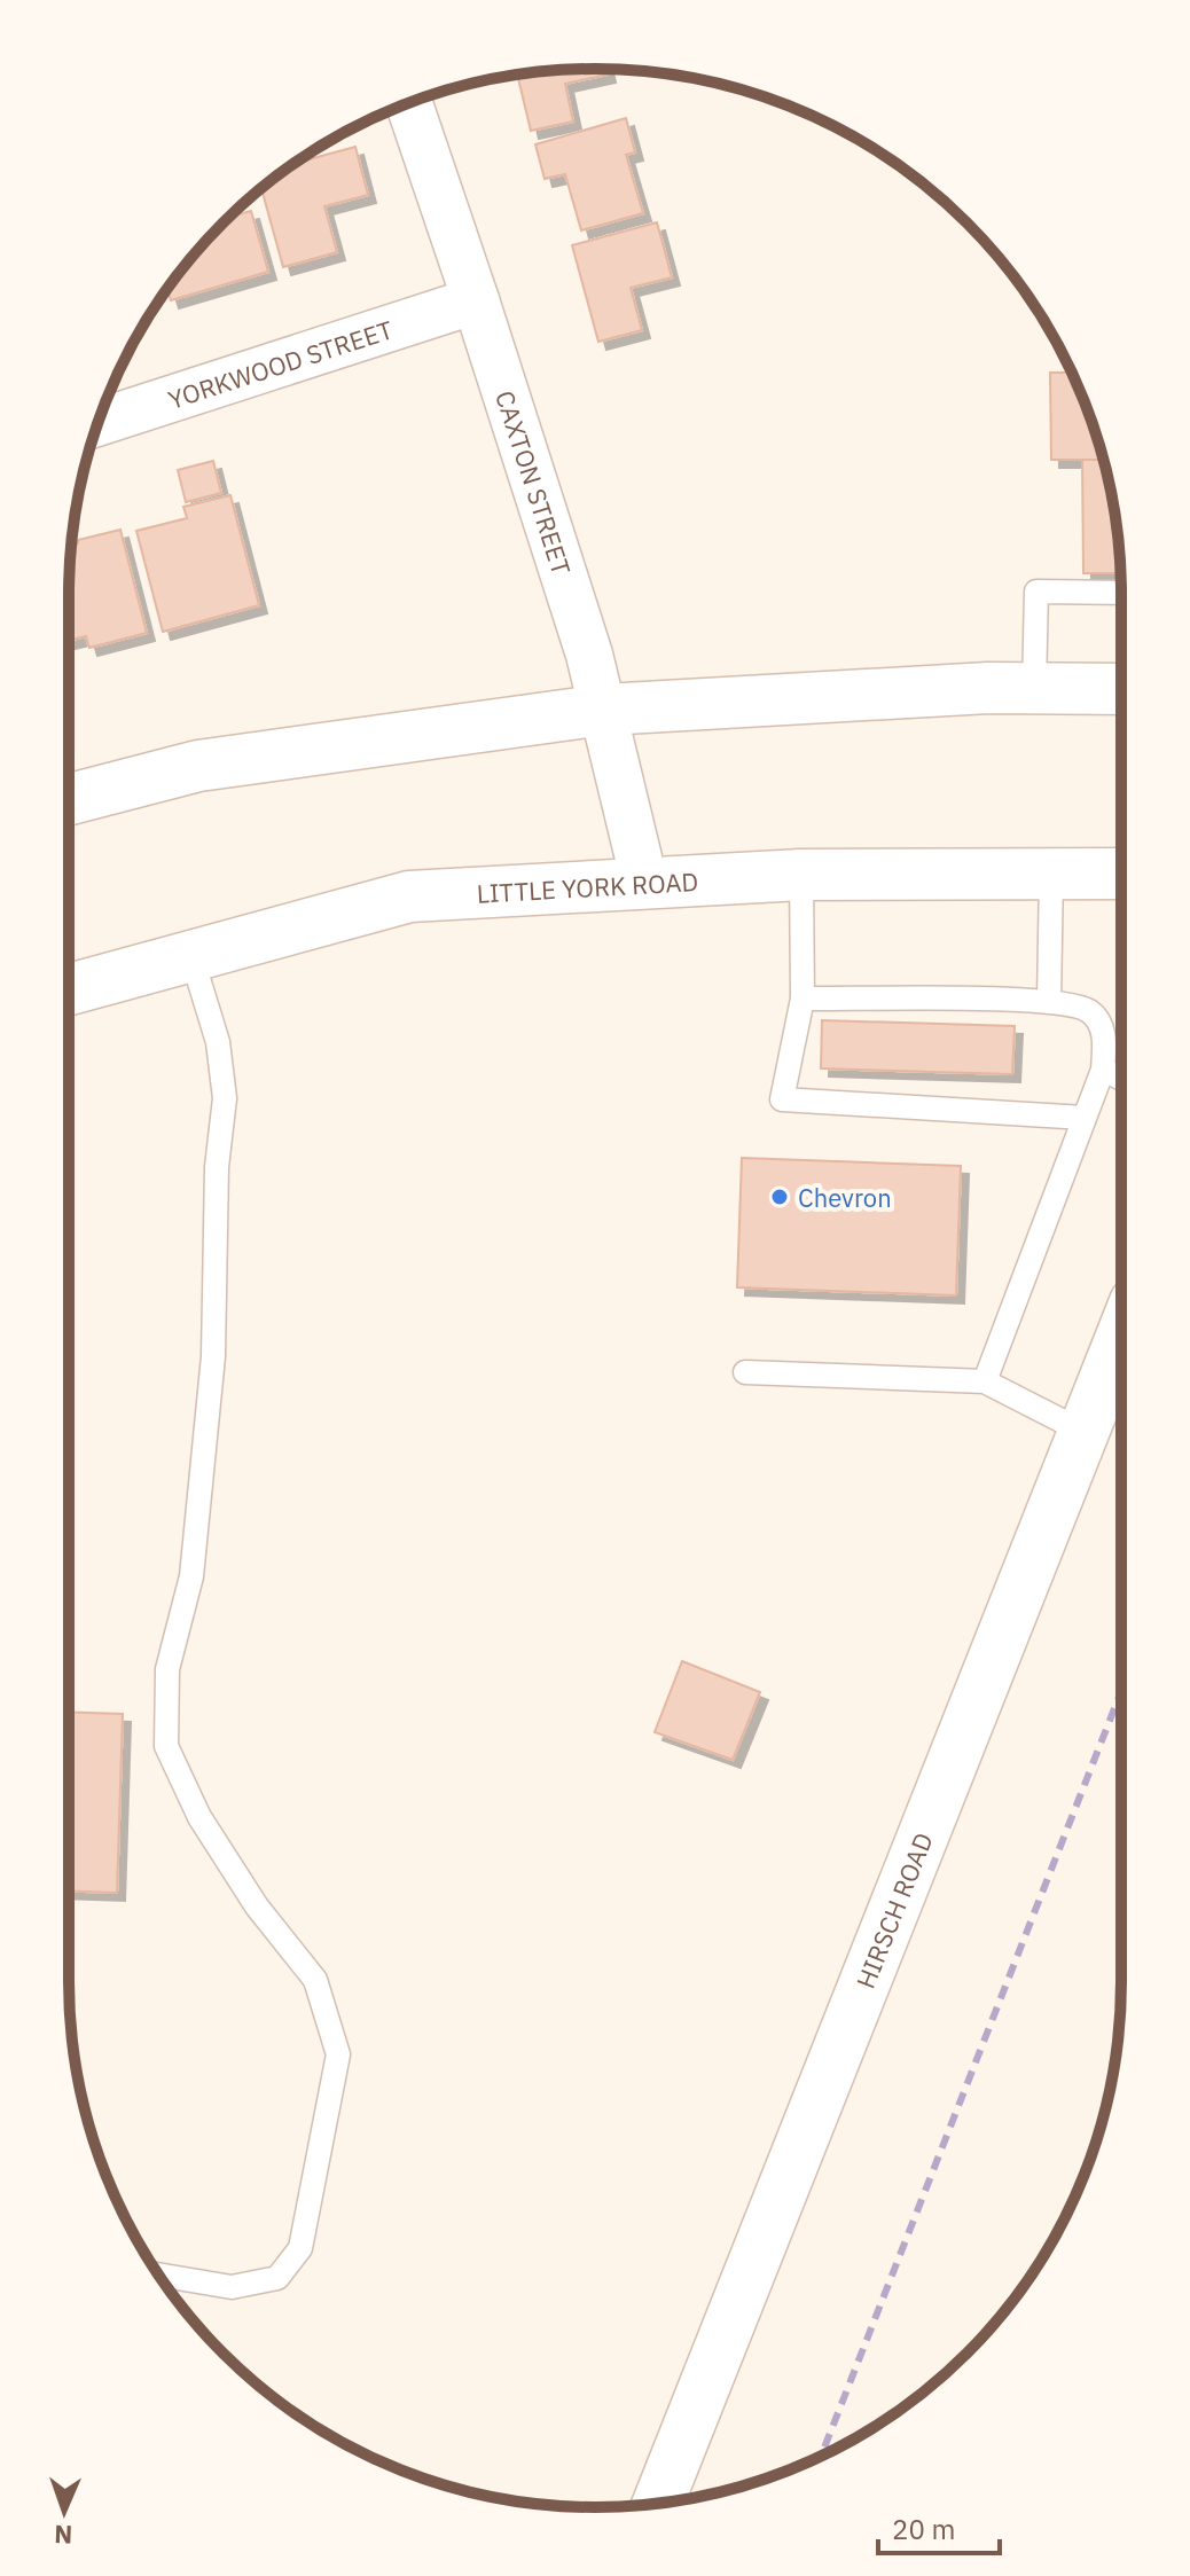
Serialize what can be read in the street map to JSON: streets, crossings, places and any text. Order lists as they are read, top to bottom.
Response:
{
  "streets": {
    "main road": ["LITTLE YORK ROAD", "HIRSCH ROAD"],
    "street": ["YORKWOOD STREET", "CAXTON STREET"]
  },
  "crossings": [
    ["YORKWOOD STREET", "CAXTON STREET"],
    ["CAXTON STREET", "LITTLE YORK ROAD"]
  ],
  "places": ["Chevron"],
  "scale_bar": "20 m",
  "north": "bottom"
}
